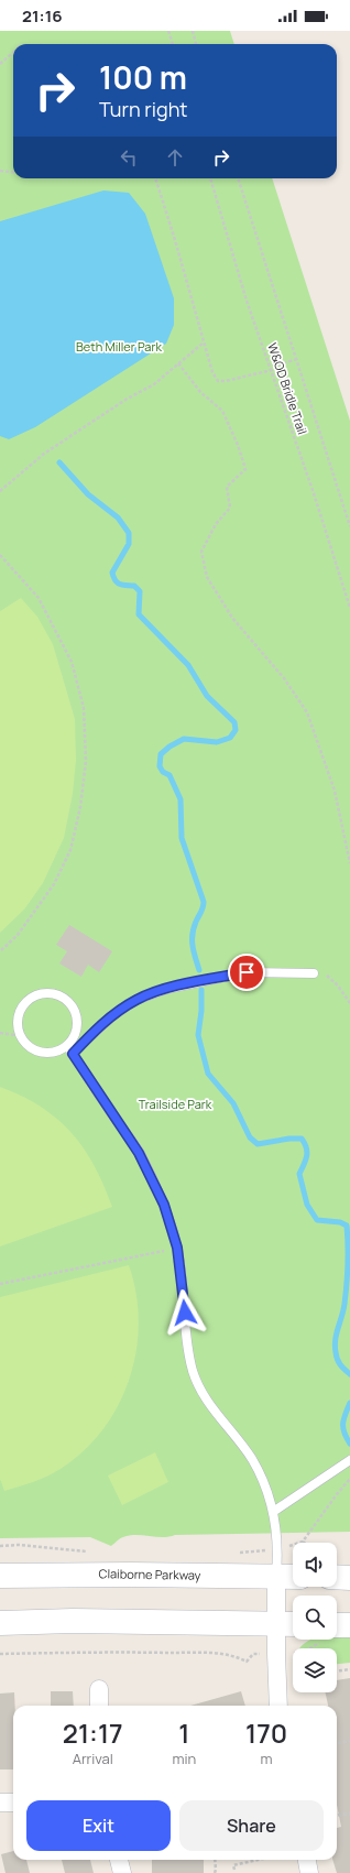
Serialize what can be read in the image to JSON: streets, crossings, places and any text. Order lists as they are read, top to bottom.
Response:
{
  "streets": {
    "main road": ["Claiborne Parkway"],
    "path": ["W&OD Bridle Trail"]
  },
  "parks": ["Beth Miller Park", "Trailside Park"],
  "page": {
    "status": "21:16",
    "turn": ["100 m", "Turn right"],
    "eta": [
      "21:17",
      "Arrival",
      "1",
      "min",
      "170",
      "m"
    ],
    "buttons": ["Exit", "Share"]
  }
}
